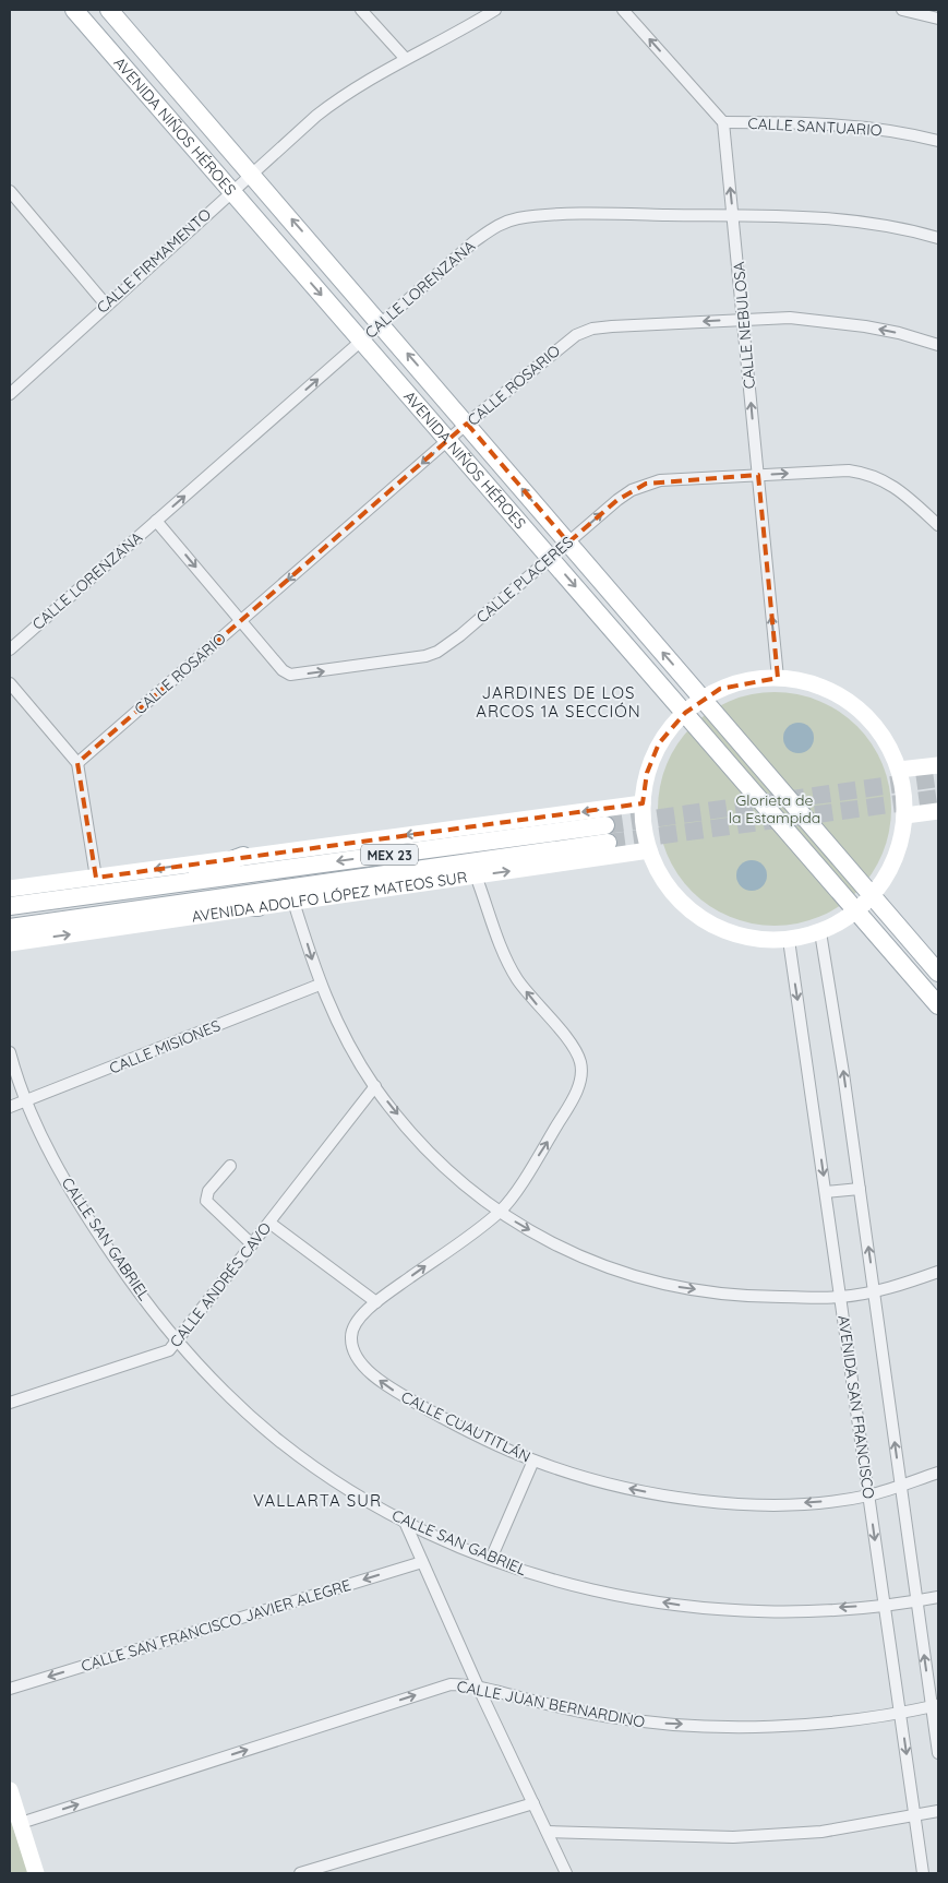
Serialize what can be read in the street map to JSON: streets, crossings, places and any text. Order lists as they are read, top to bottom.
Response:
{
  "streets": {
    "main road": ["AVENIDA NIÑOS HÉROES", "MEX 23", "AVENIDA ADOLFO LÓPEZ MATEOS SUR"],
    "street": [
      "CALLE SANTUARIO",
      "CALLE FIRMAMENTO",
      "CALLE LORENZANA",
      "CALLE NEBULOSA",
      "CALLE ROSARIO",
      "CALLE PLACERES",
      "CALLE MISIONES",
      "CALLE SAN GABRIEL",
      "CALLE ANDRÉS CAVO",
      "AVENIDA SAN FRANCISCO",
      "CALLE CUAUTITLÁN",
      "CALLE SAN FRANCISCO JAVIER ALEGRE",
      "CALLE JUAN BERNARDINO"
    ]
  },
  "crossings": [
    ["AVENIDA NIÑOS HÉROES", "CALLE FIRMAMENTO"],
    ["AVENIDA NIÑOS HÉROES", "CALLE LORENZANA"],
    ["AVENIDA NIÑOS HÉROES", "CALLE ROSARIO"],
    ["AVENIDA NIÑOS HÉROES", "CALLE PLACERES"],
    ["CALLE SANTUARIO", "CALLE NEBULOSA"],
    ["CALLE LORENZANA", "CALLE NEBULOSA"],
    ["CALLE LORENZANA", "CALLE PLACERES"],
    ["CALLE NEBULOSA", "CALLE ROSARIO"],
    ["CALLE NEBULOSA", "CALLE PLACERES"],
    ["CALLE ROSARIO", "CALLE PLACERES"],
    ["CALLE MISIONES", "CALLE SAN GABRIEL"],
    ["CALLE SAN GABRIEL", "CALLE ANDRÉS CAVO"],
    ["CALLE SAN GABRIEL", "AVENIDA SAN FRANCISCO"],
    ["AVENIDA SAN FRANCISCO", "CALLE CUAUTITLÁN"],
    ["AVENIDA SAN FRANCISCO", "CALLE JUAN BERNARDINO"]
  ],
  "one_way": [
    "CALLE NEBULOSA",
    "CALLE ROSARIO",
    "CALLE PLACERES",
    "CALLE CUAUTITLÁN",
    "CALLE SAN FRANCISCO JAVIER ALEGRE",
    "CALLE JUAN BERNARDINO"
  ],
  "districts": ["JARDINES DE LOS ARCOS 1A SECCIÓN", "VALLARTA SUR"],
  "parks": ["Glorieta de la Estampida"]
}
